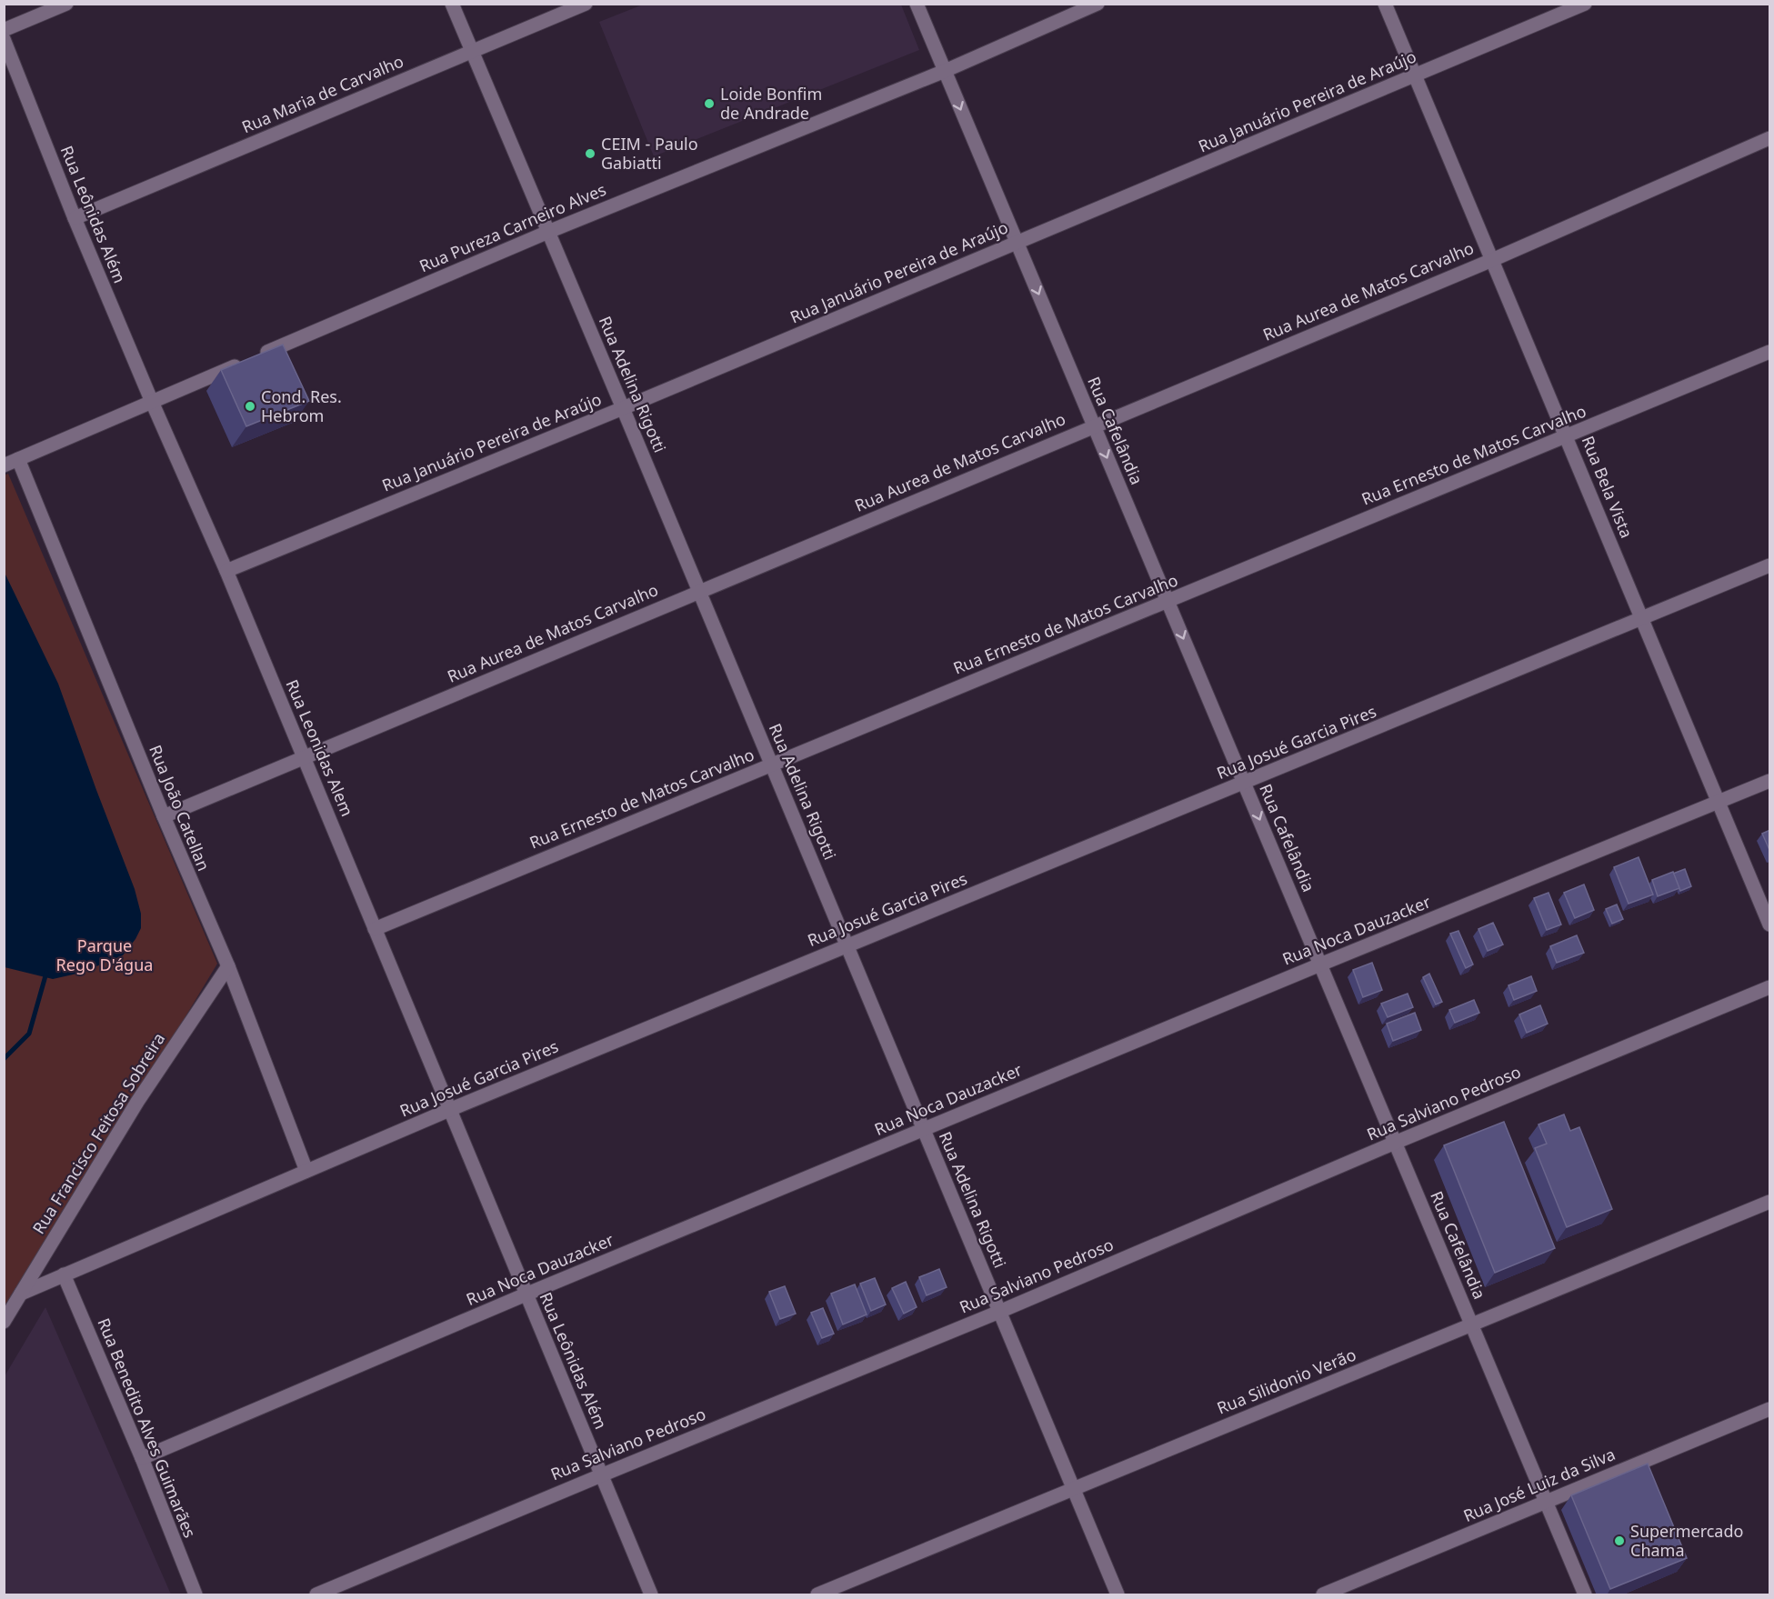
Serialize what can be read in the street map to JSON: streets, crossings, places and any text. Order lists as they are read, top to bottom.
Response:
{
  "streets": {
    "street": [
      "Rua Maria de Carvalho",
      "Rua Januário Pereira de Araújo",
      "Rua Leônidas Além",
      "Rua Pureza Carneiro Alves",
      "Rua Aurea de Matos Carvalho",
      "Rua Adelina Rigotti",
      "Rua Cafelândia",
      "Rua Ernesto de Matos Carvalho",
      "Rua Bela Vista",
      "Rua Josué Garcia Pires",
      "Rua Leonidas Alem",
      "Rua João Catellan",
      "Rua Noca Dauzacker",
      "Rua Salviano Pedroso",
      "Rua Francisco Feitosa Sobreira",
      "Rua Silidonio Verão",
      "Rua Benedito Alves Guimarães",
      "Rua José Luiz da Silva"
    ]
  },
  "crossings": [
    ["Rua Maria de Carvalho", "Rua Leônidas Além"],
    ["Rua Maria de Carvalho", "Rua Adelina Rigotti"],
    ["Rua Januário Pereira de Araújo", "Rua Adelina Rigotti"],
    ["Rua Januário Pereira de Araújo", "Rua Cafelândia"],
    ["Rua Januário Pereira de Araújo", "Rua Bela Vista"],
    ["Rua Januário Pereira de Araújo", "Rua Leonidas Alem"],
    ["Rua Leônidas Além", "Rua Pureza Carneiro Alves"],
    ["Rua Leônidas Além", "Rua Josué Garcia Pires"],
    ["Rua Leônidas Além", "Rua Leonidas Alem"],
    ["Rua Leônidas Além", "Rua Noca Dauzacker"],
    ["Rua Leônidas Além", "Rua Salviano Pedroso"],
    ["Rua Pureza Carneiro Alves", "Rua Adelina Rigotti"],
    ["Rua Pureza Carneiro Alves", "Rua Cafelândia"],
    ["Rua Pureza Carneiro Alves", "Rua Leonidas Alem"],
    ["Rua Pureza Carneiro Alves", "Rua João Catellan"],
    ["Rua Aurea de Matos Carvalho", "Rua Adelina Rigotti"],
    ["Rua Aurea de Matos Carvalho", "Rua Cafelândia"],
    ["Rua Aurea de Matos Carvalho", "Rua Bela Vista"],
    ["Rua Aurea de Matos Carvalho", "Rua Leonidas Alem"],
    ["Rua Aurea de Matos Carvalho", "Rua João Catellan"],
    ["Rua Adelina Rigotti", "Rua Ernesto de Matos Carvalho"],
    ["Rua Adelina Rigotti", "Rua Josué Garcia Pires"],
    ["Rua Adelina Rigotti", "Rua Noca Dauzacker"],
    ["Rua Adelina Rigotti", "Rua Salviano Pedroso"],
    ["Rua Adelina Rigotti", "Rua Silidonio Verão"],
    ["Rua Cafelândia", "Rua Ernesto de Matos Carvalho"],
    ["Rua Cafelândia", "Rua Josué Garcia Pires"],
    ["Rua Cafelândia", "Rua Noca Dauzacker"],
    ["Rua Cafelândia", "Rua Salviano Pedroso"],
    ["Rua Cafelândia", "Rua Silidonio Verão"],
    ["Rua Cafelândia", "Rua José Luiz da Silva"],
    ["Rua Ernesto de Matos Carvalho", "Rua Bela Vista"],
    ["Rua Ernesto de Matos Carvalho", "Rua Leonidas Alem"],
    ["Rua Bela Vista", "Rua Josué Garcia Pires"],
    ["Rua Bela Vista", "Rua Noca Dauzacker"],
    ["Rua Josué Garcia Pires", "Rua Leonidas Alem"],
    ["Rua Josué Garcia Pires", "Rua João Catellan"],
    ["Rua Josué Garcia Pires", "Rua Francisco Feitosa Sobreira"],
    ["Rua Josué Garcia Pires", "Rua Benedito Alves Guimarães"],
    ["Rua João Catellan", "Rua Francisco Feitosa Sobreira"],
    ["Rua Noca Dauzacker", "Rua Benedito Alves Guimarães"]
  ],
  "one_way": ["Rua Cafelândia"],
  "parks": ["Parque Rego D'água"],
  "places": [
    "Loide Bonfim de Andrade",
    "CEIM - Paulo Gabiatti",
    "Cond. Res. Hebrom",
    "Supermercado Chama"
  ]
}
